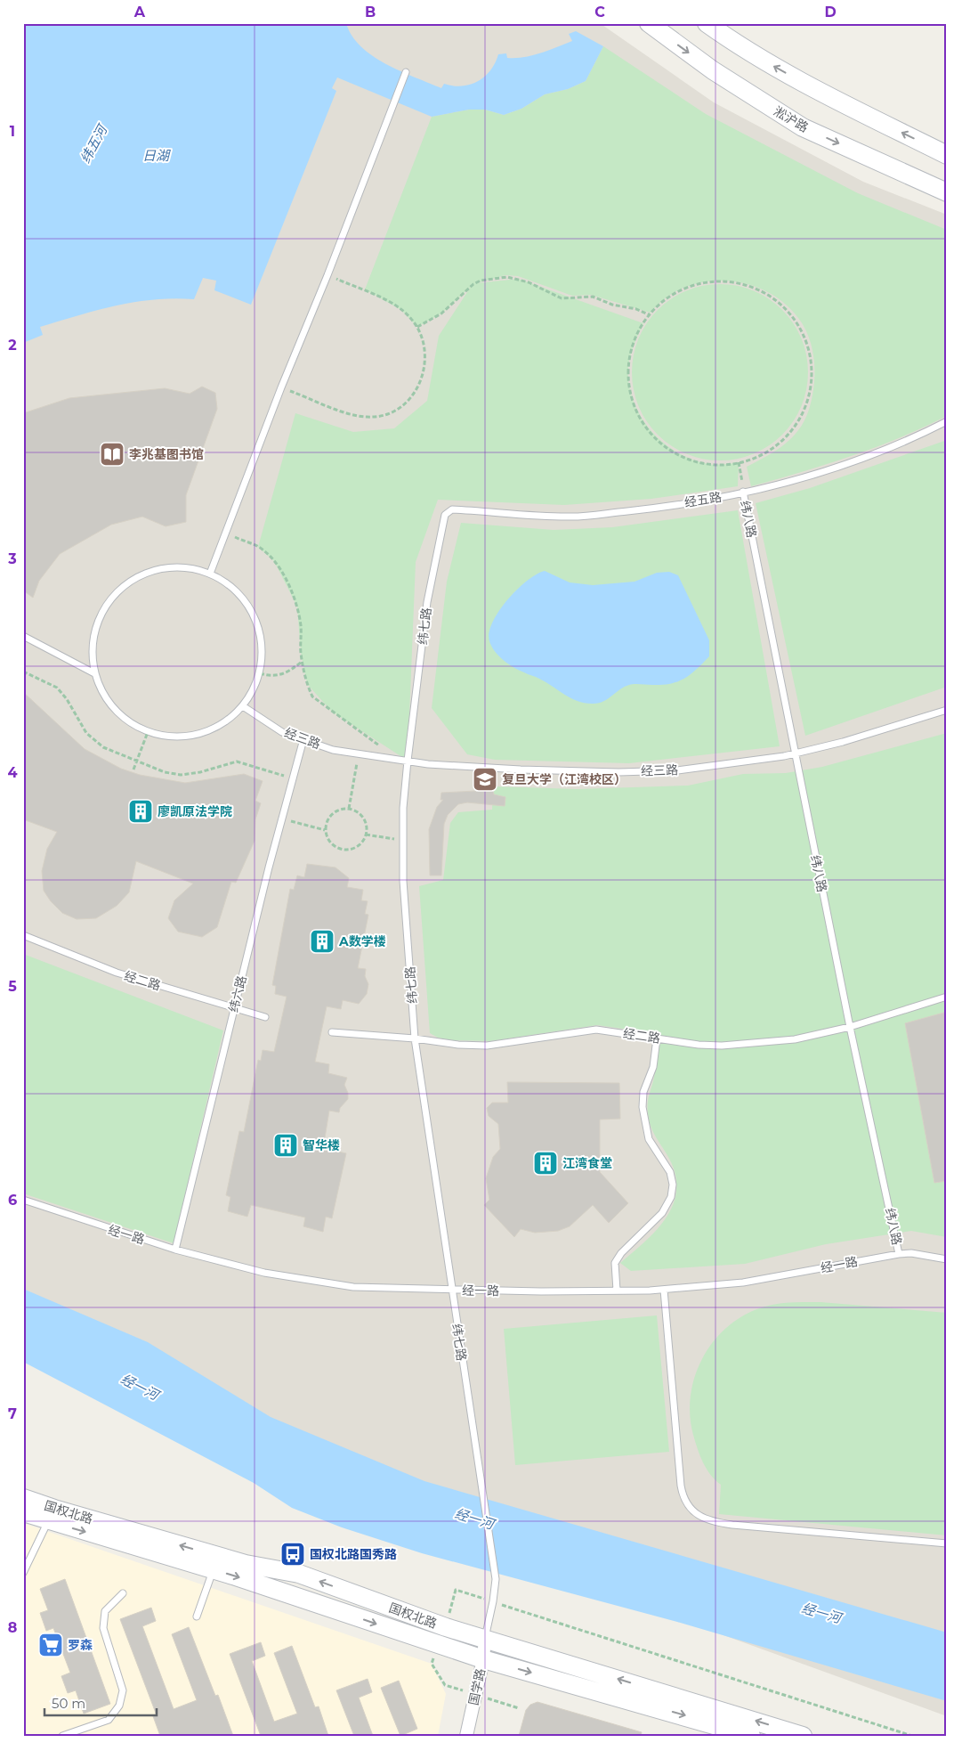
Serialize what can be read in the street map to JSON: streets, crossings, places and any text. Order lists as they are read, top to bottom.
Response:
{
  "streets": {
    "main road": ["淞沪路", "国权北路"],
    "street": ["国学路"],
    "lane": [
      "经五路",
      "纬八路",
      "纬七路",
      "经三路",
      "经二路",
      "纬六路",
      "经一路"
    ]
  },
  "crossings": [
    ["经五路", "纬八路"],
    ["经五路", "纬七路"],
    ["纬八路", "经三路"],
    ["纬八路", "经二路"],
    ["纬八路", "经一路"],
    ["纬七路", "经三路"],
    ["纬七路", "经二路"],
    ["纬七路", "经一路"],
    ["纬七路", "国权北路"],
    ["纬七路", "国学路"],
    ["经三路", "纬六路"],
    ["经二路", "纬六路"],
    ["纬六路", "经一路"],
    ["国权北路", "国学路"]
  ],
  "water": ["纬五河", "日湖", "经一河"],
  "places": {
    "library": ["李兆基图书馆"],
    "school or university": ["复旦大学（江湾校区）"],
    "building": [
      "廖凯原法学院",
      "A数学楼",
      "智华楼",
      "江湾食堂"
    ],
    "bus stop": ["国权北路国秀路"],
    "supermarket": ["罗森"]
  },
  "scale_bar": "50 m",
  "grid": {
    "columns": [
      "A",
      "B",
      "C",
      "D"
    ],
    "rows": [
      "1",
      "2",
      "3",
      "4",
      "5",
      "6",
      "7",
      "8"
    ]
  }
}
